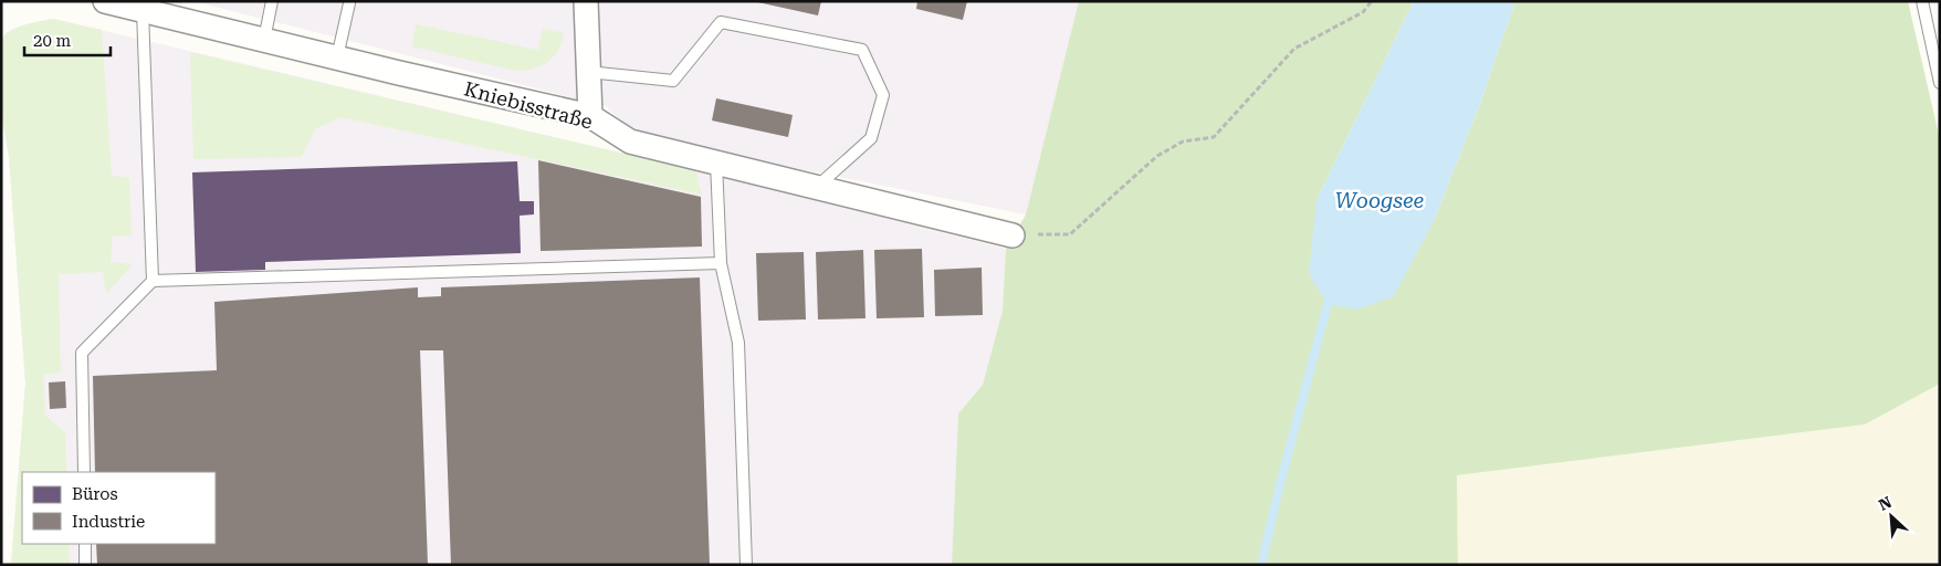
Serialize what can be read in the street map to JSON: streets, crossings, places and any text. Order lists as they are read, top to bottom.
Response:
{
  "streets": {
    "street": ["Kniebisstraße"]
  },
  "water": ["Woogsee"],
  "legend": ["Büros", "Industrie"],
  "scale_bar": "20 m",
  "north": "top left"
}
